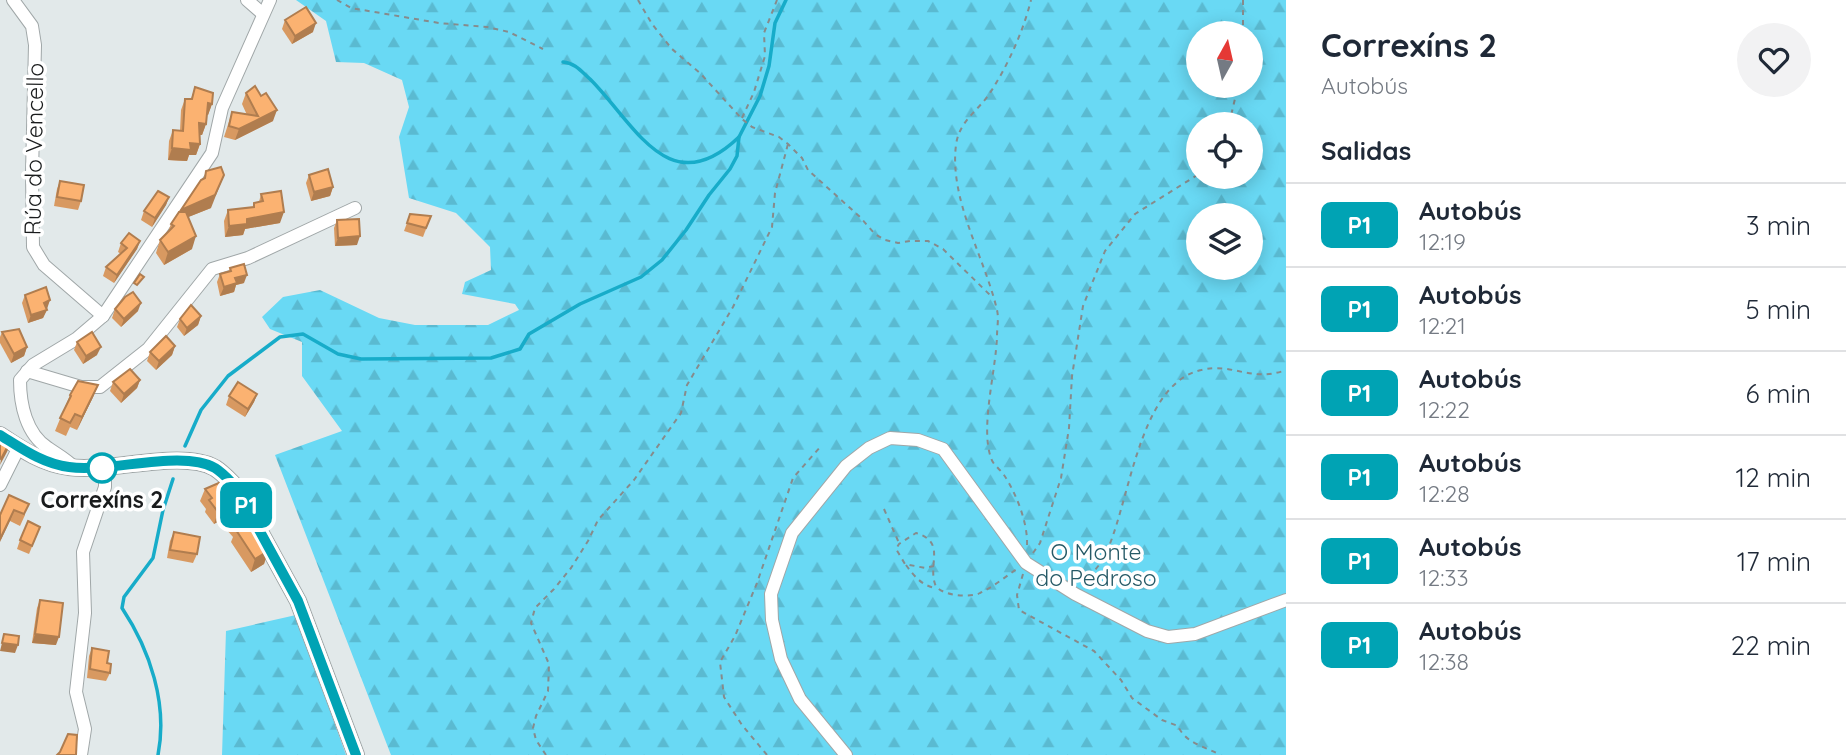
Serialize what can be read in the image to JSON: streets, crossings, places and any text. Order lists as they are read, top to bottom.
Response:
{
  "streets": {
    "street": ["Rúa do Vencello"]
  },
  "parks": ["O Monte do Pedroso"],
  "places": ["Correxíns 2"],
  "lines": ["bus line P1"],
  "north": "top",
  "page": {
    "on_map": "P1",
    "heading": [
      ["Correxíns 2", "Autobús"],
      "Salidas"
    ],
    "list": [
      {
        "mark": "P1",
        "name": "Autobús",
        "note": "12:19",
        "value": "3 min"
      },
      {
        "mark": "P1",
        "name": "Autobús",
        "note": "12:21",
        "value": "5 min"
      },
      {
        "mark": "P1",
        "name": "Autobús",
        "note": "12:22",
        "value": "6 min"
      },
      {
        "mark": "P1",
        "name": "Autobús",
        "note": "12:28",
        "value": "12 min"
      },
      {
        "mark": "P1",
        "name": "Autobús",
        "note": "12:33",
        "value": "17 min"
      },
      {
        "mark": "P1",
        "name": "Autobús",
        "note": "12:38",
        "value": "22 min"
      }
    ]
  }
}
